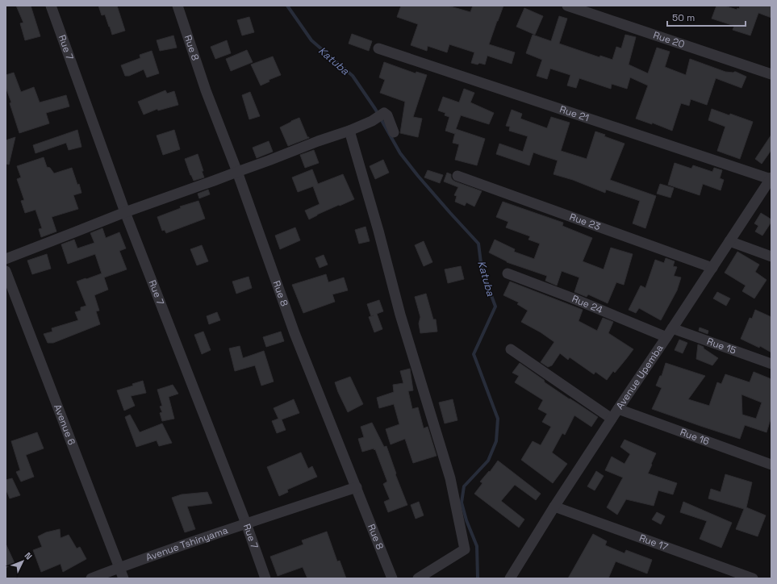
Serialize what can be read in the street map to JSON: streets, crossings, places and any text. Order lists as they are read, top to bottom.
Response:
{
  "streets": {
    "street": [
      "Rue 20",
      "Rue 7",
      "Rue 8",
      "Rue 21",
      "Rue 23",
      "Rue 24",
      "Rue 15",
      "Avenue Upemba",
      "Avenue 6",
      "Rue 16",
      "Rue 17",
      "Avenue Tshinyama"
    ]
  },
  "crossings": [
    ["Rue 7", "Avenue Tshinyama"],
    ["Rue 8", "Avenue Tshinyama"],
    ["Rue 21", "Avenue Upemba"],
    ["Rue 23", "Avenue Upemba"],
    ["Rue 24", "Rue 15"],
    ["Rue 24", "Avenue Upemba"],
    ["Rue 15", "Avenue Upemba"],
    ["Avenue Upemba", "Rue 16"],
    ["Avenue Upemba", "Rue 17"],
    ["Avenue 6", "Avenue Tshinyama"]
  ],
  "water": ["Katuba"],
  "scale_bar": "50 m",
  "north": "top right"
}
